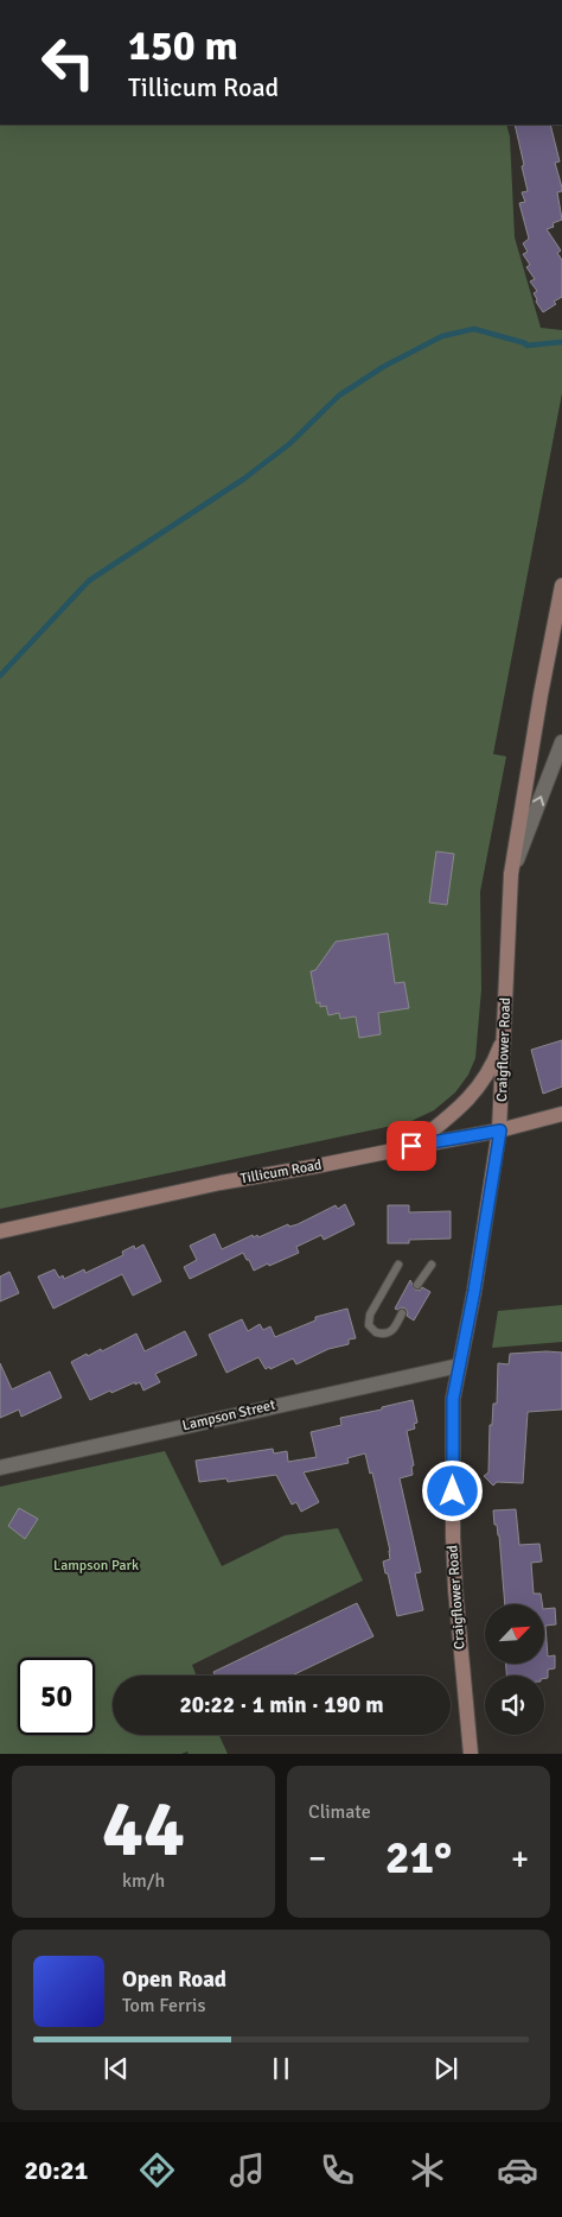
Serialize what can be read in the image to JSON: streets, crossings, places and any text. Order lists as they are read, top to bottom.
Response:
{
  "streets": {
    "main road": ["Craigflower Road", "Tillicum Road"],
    "street": ["Lampson Street"]
  },
  "crossings": [
    ["Craigflower Road", "Tillicum Road"],
    ["Craigflower Road", "Lampson Street"]
  ],
  "parks": ["Lampson Park"],
  "north": "top right",
  "page": {
    "turn": ["150 m", "Tillicum Road"],
    "limit": "50",
    "trip": "20:22 · 1 min · 190 m",
    "tile": [
      ["44", "km/h"],
      "Climate"
    ],
    "heat": ["−", "21°", "+"],
    "song": ["Open Road", "Tom Ferris"],
    "tabs": "20:21"
  }
}
